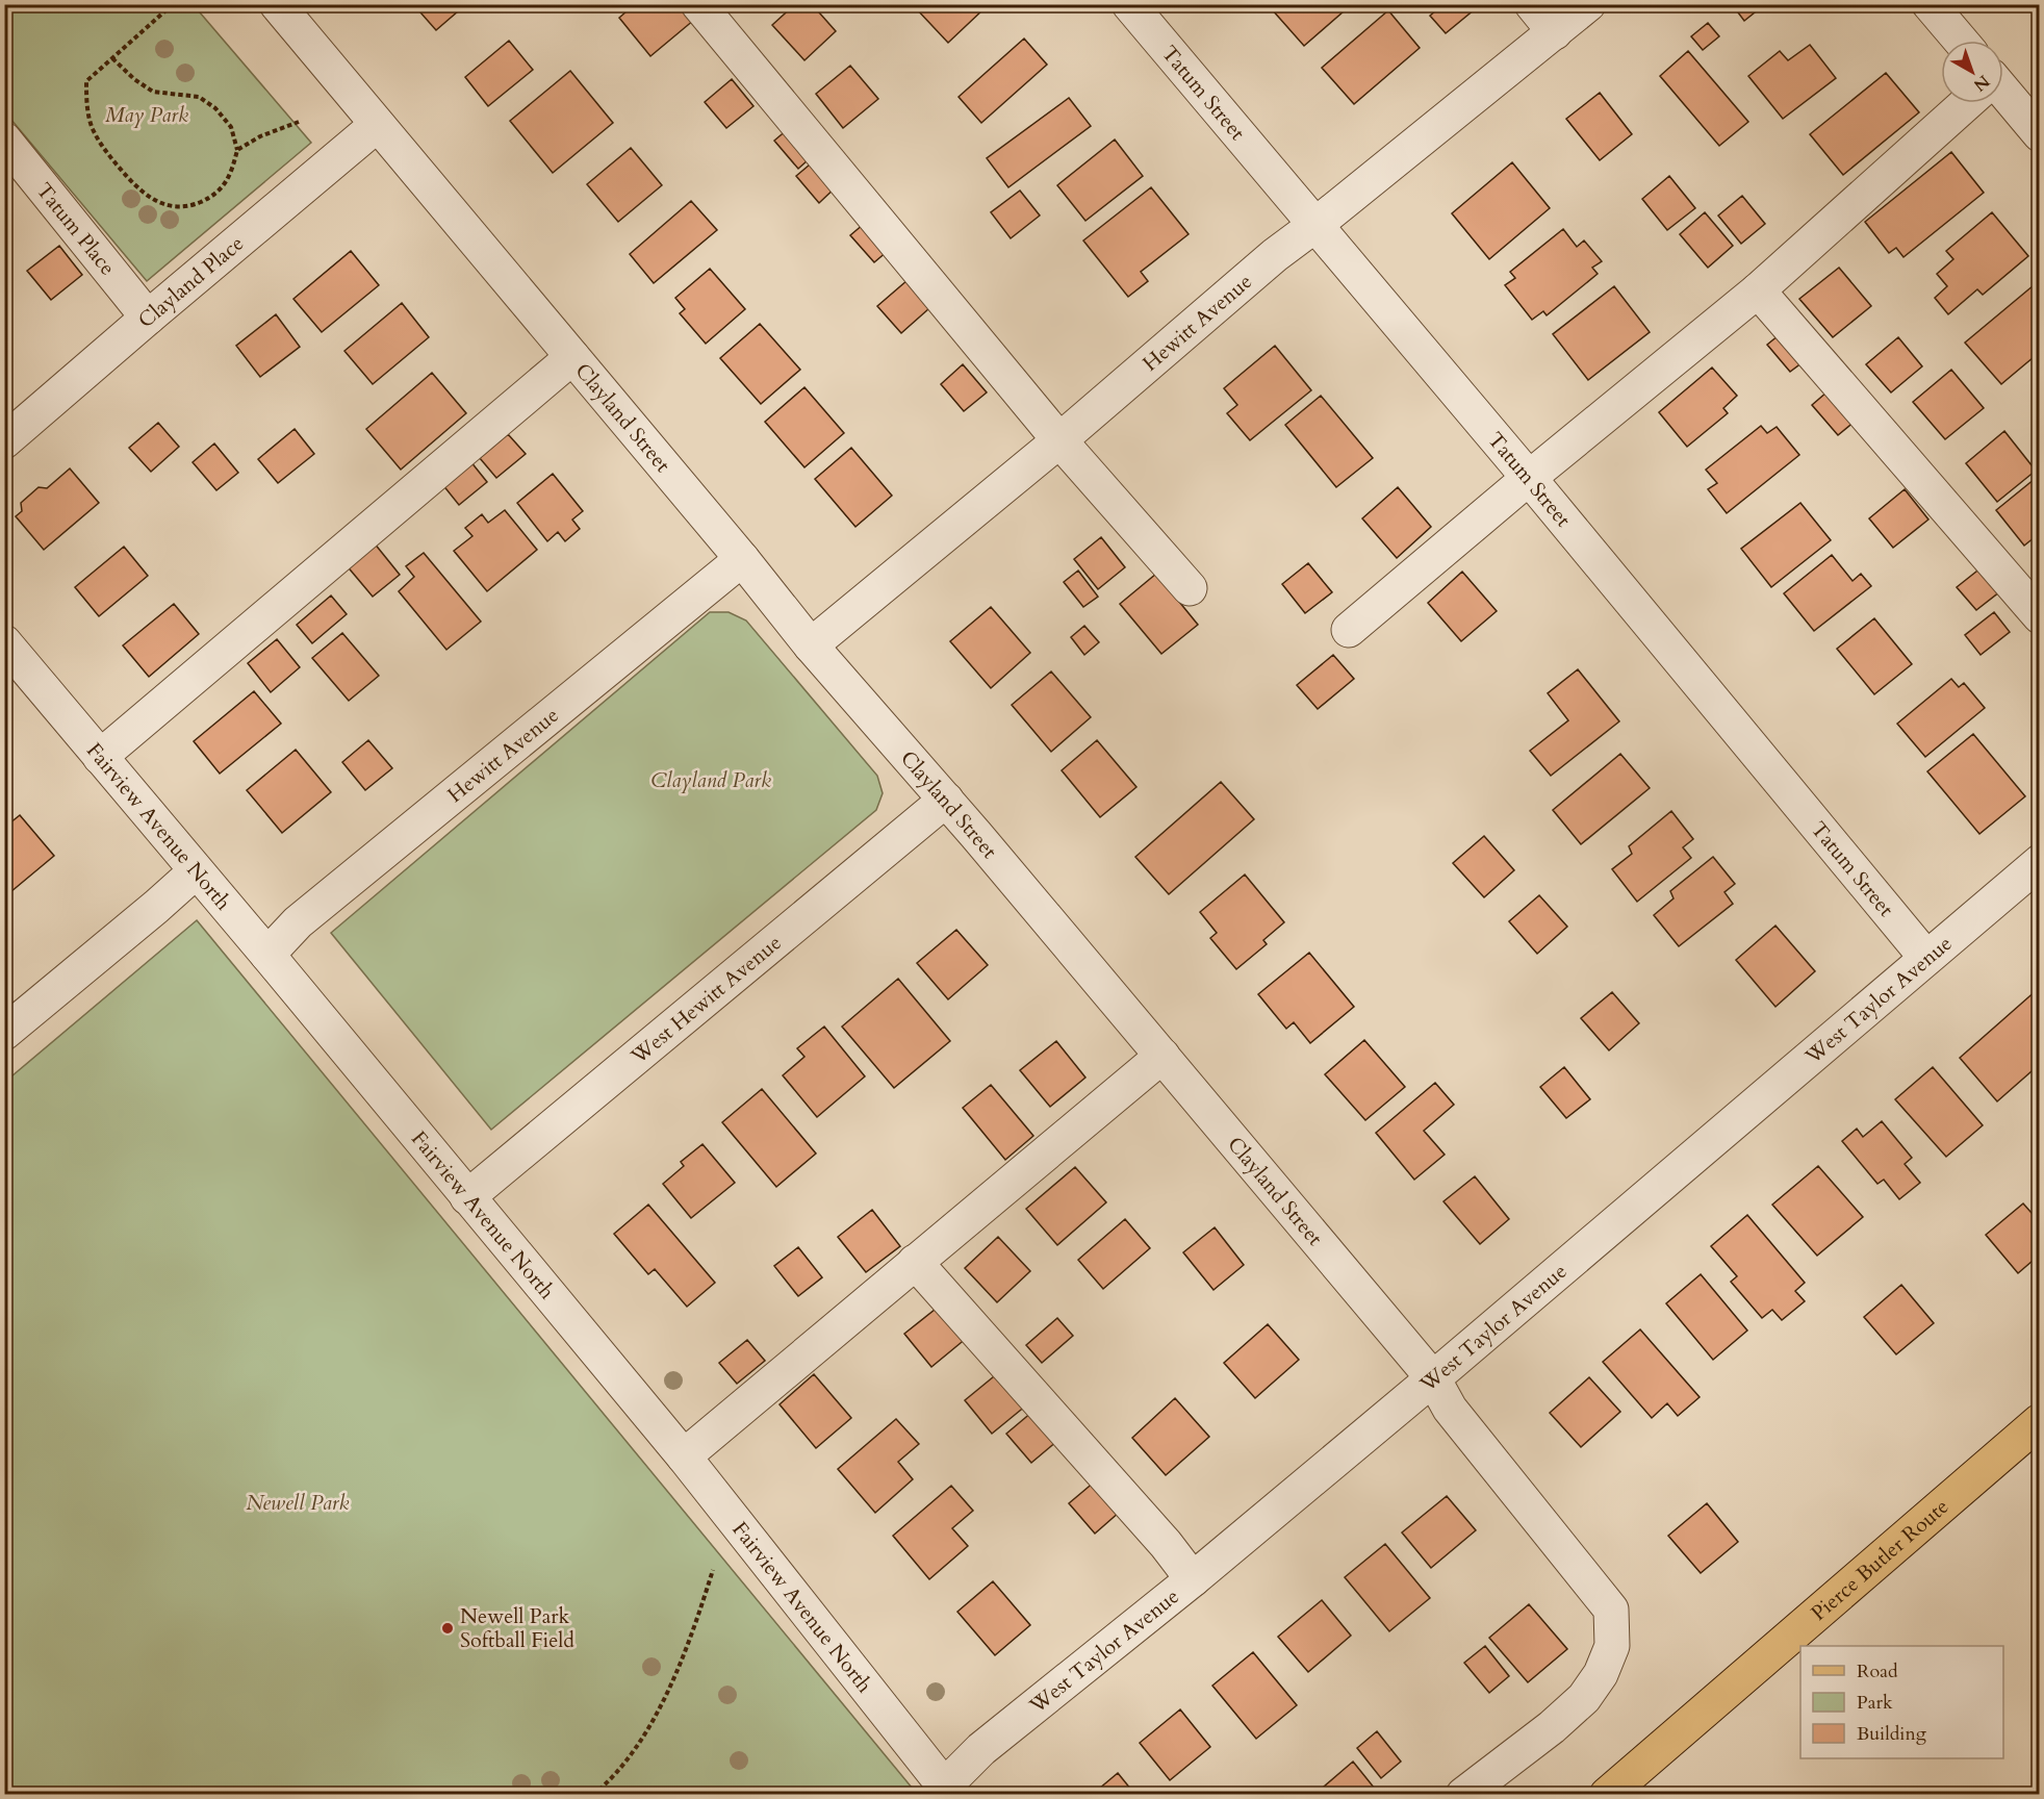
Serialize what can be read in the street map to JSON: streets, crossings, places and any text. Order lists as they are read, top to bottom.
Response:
{
  "streets": {
    "main road": ["Pierce Butler Route"],
    "street": [
      "Tatum Street",
      "Tatum Place",
      "Clayland Place",
      "Hewitt Avenue",
      "Clayland Street",
      "Fairview Avenue North",
      "West Hewitt Avenue",
      "West Taylor Avenue"
    ]
  },
  "crossings": [
    ["Tatum Street", "Hewitt Avenue"],
    ["Tatum Street", "West Taylor Avenue"],
    ["Tatum Place", "Clayland Place"],
    ["Clayland Place", "Clayland Street"],
    ["Hewitt Avenue", "Clayland Street"],
    ["Hewitt Avenue", "Fairview Avenue North"],
    ["Clayland Street", "West Hewitt Avenue"],
    ["Clayland Street", "West Taylor Avenue"],
    ["Fairview Avenue North", "West Hewitt Avenue"],
    ["Fairview Avenue North", "West Taylor Avenue"]
  ],
  "parks": ["May Park", "Clayland Park", "Newell Park"],
  "places": ["Newell Park Softball Field"],
  "legend": ["Road", "Park", "Building"],
  "north": "bottom right"
}
